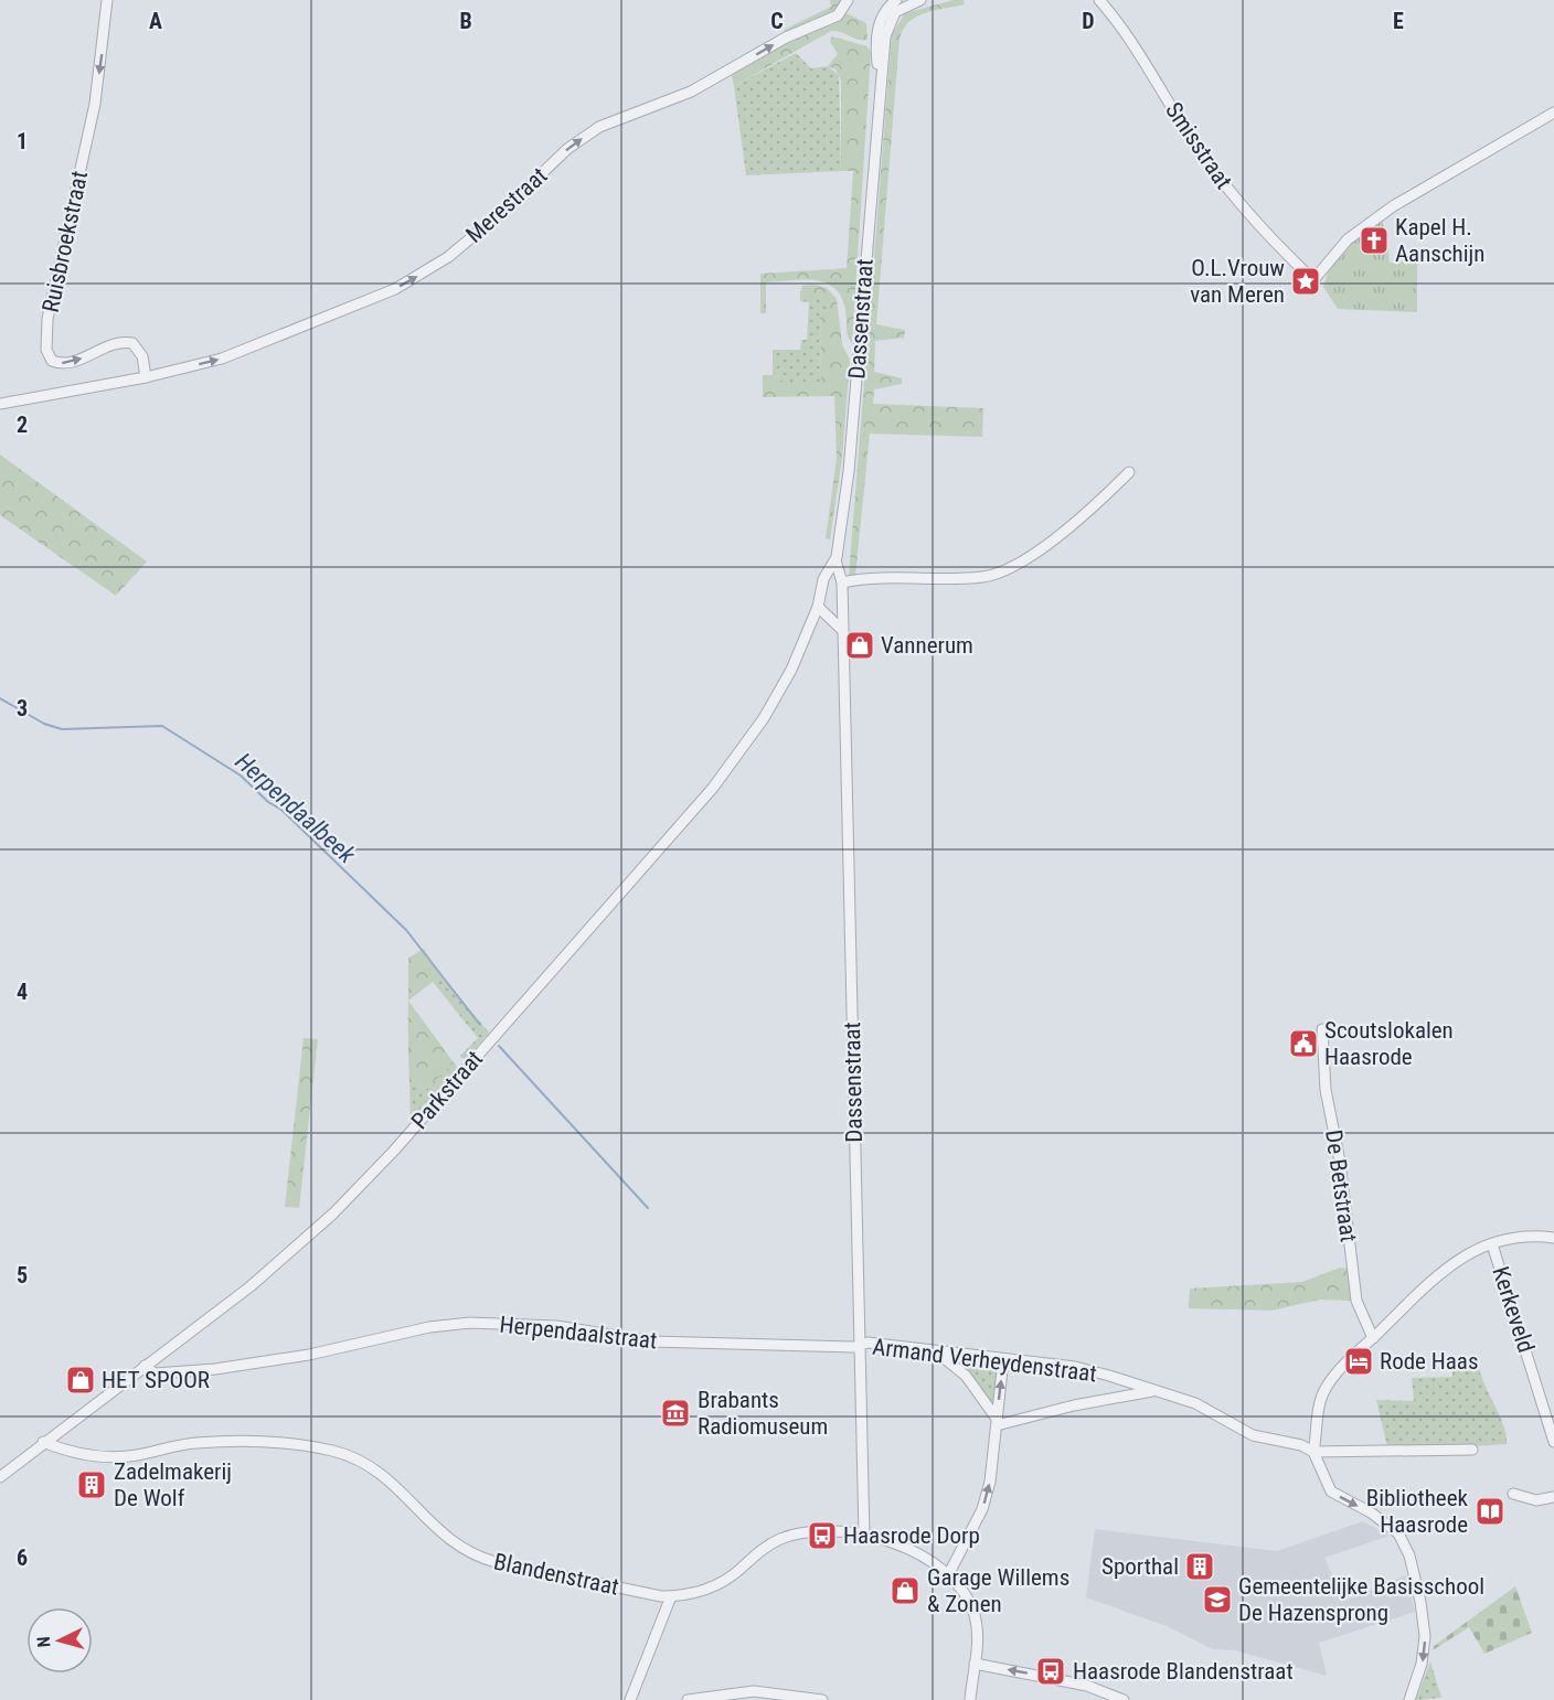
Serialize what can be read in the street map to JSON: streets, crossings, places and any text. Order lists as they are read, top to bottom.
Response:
{
  "streets": {
    "street": [
      "Smisstraat",
      "Merestraat",
      "Ruisbroekstraat",
      "Dassenstraat",
      "Parkstraat",
      "De Betstraat",
      "Kerkeveld",
      "Herpendaalstraat",
      "Armand Verheydenstraat",
      "Blandenstraat"
    ]
  },
  "crossings": [
    ["Merestraat", "Ruisbroekstraat"],
    ["Dassenstraat", "Parkstraat"],
    ["Dassenstraat", "Herpendaalstraat"],
    ["Dassenstraat", "Armand Verheydenstraat"],
    ["Dassenstraat", "Blandenstraat"],
    ["Parkstraat", "Herpendaalstraat"],
    ["Parkstraat", "Blandenstraat"],
    ["Herpendaalstraat", "Armand Verheydenstraat"]
  ],
  "one_way": ["Merestraat"],
  "water": ["Herpendaalbeek"],
  "places": {
    "church": ["Kapel H. Aanschijn"],
    "place": ["O.L.Vrouw van Meren"],
    "shop": ["Vannerum", "HET SPOOR", "Garage Willems & Zonen"],
    "public building": ["Scoutslokalen Haasrode"],
    "hotel": ["Rode Haas"],
    "museum": ["Brabants Radiomuseum"],
    "building": ["Zadelmakerij De Wolf", "Sporthal"],
    "library": ["Bibliotheek Haasrode"],
    "bus stop": ["Haasrode Dorp", "Haasrode Blandenstraat"],
    "school or university": ["Gemeentelijke Basisschool De Hazensprong"]
  },
  "north": "left",
  "grid": {
    "columns": [
      "A",
      "B",
      "C",
      "D",
      "E"
    ],
    "rows": [
      "1",
      "2",
      "3",
      "4",
      "5",
      "6"
    ]
  }
}
